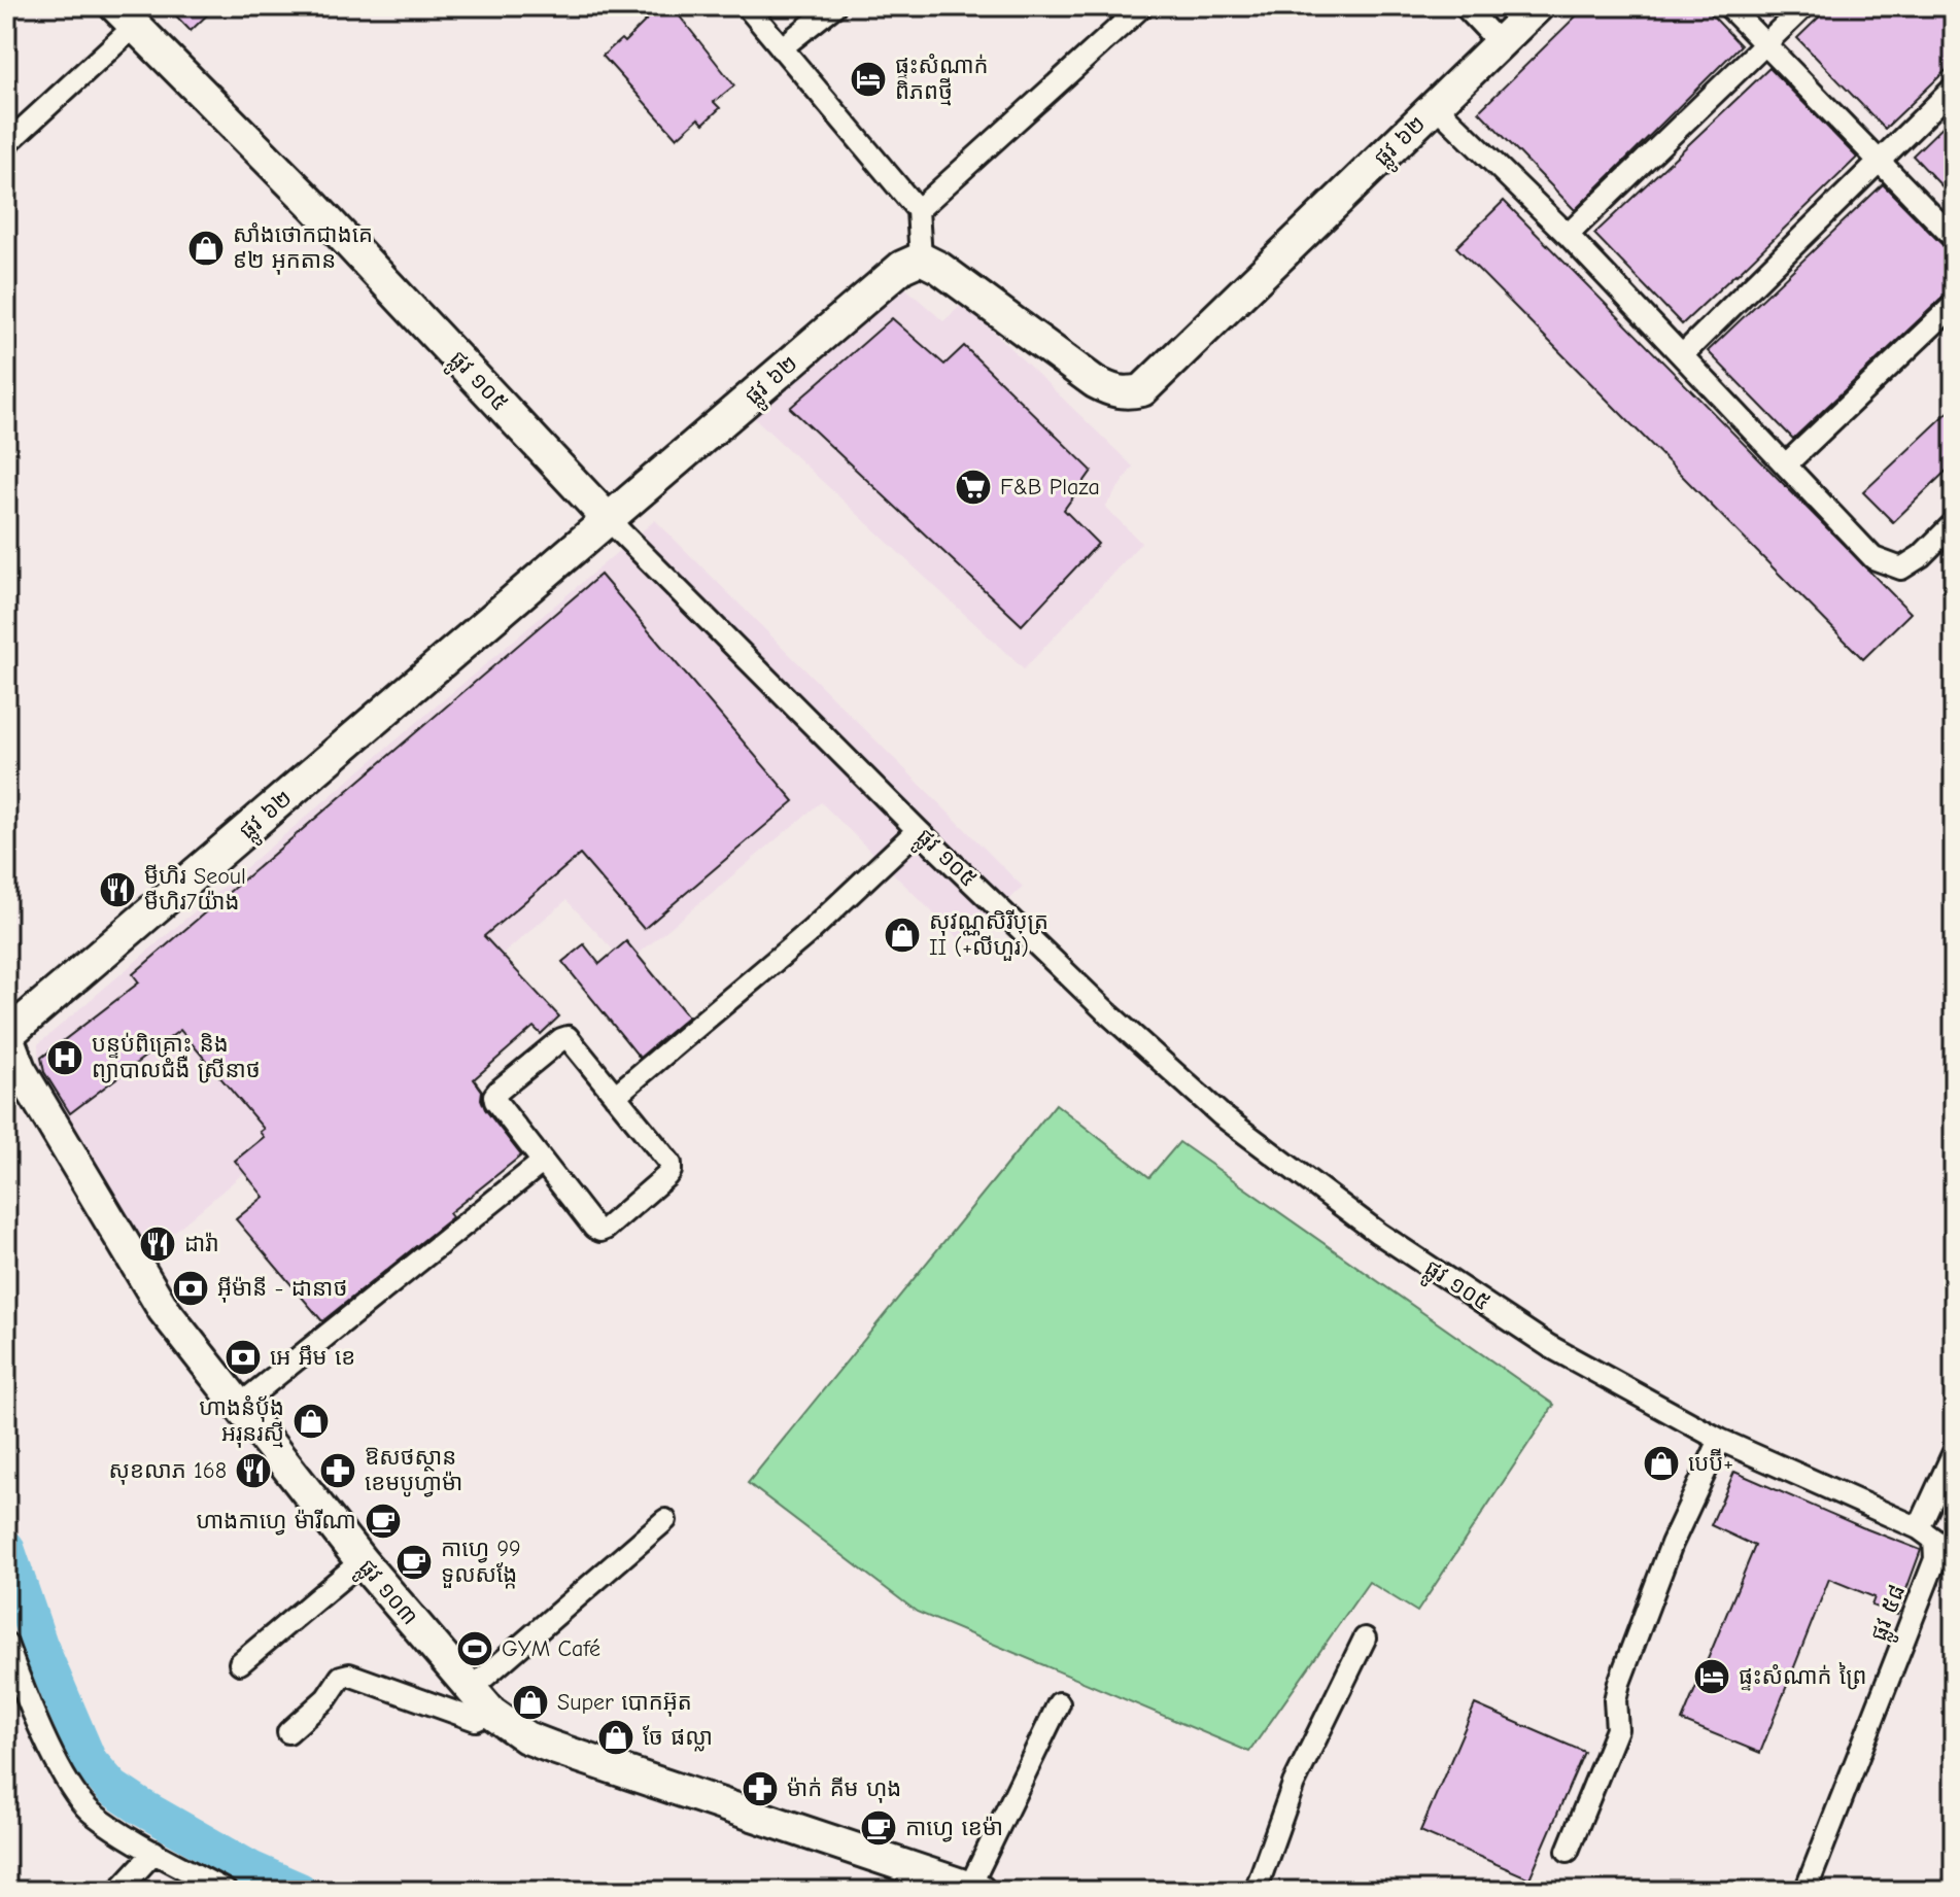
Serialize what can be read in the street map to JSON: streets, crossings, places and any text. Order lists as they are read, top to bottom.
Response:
{
  "streets": {
    "street": [
      "ផ្លូវ ៦២",
      "ផ្លូវ ១០៥",
      "ផ្លូវ ១០៣",
      "ផ្លូវ ៥៨"
    ]
  },
  "crossings": [
    ["ផ្លូវ ៦២", "ផ្លូវ ១០៥"],
    ["ផ្លូវ ៦២", "ផ្លូវ ១០៣"],
    ["ផ្លូវ ១០៥", "ផ្លូវ ៥៨"]
  ],
  "places": {
    "hotel": ["ផ្ទះសំណាក់ ពិភពថ្មី", "ផ្ទះសំណាក់ ព្រៃ"],
    "shop": [
      "សាំងថោកជាងគេ ៩២ អុកតាន",
      "សុវណ្ណសិរីបុត្រ II (+លីហួរ)",
      "ហាងនំប៉័ង អរុនរស្មី",
      "បេប៊ី+",
      "Super បោកអ៊ុត",
      "ចែ ផល្លា"
    ],
    "supermarket": ["F&B Plaza"],
    "restaurant": ["មីហិរ Seoul មីហិរ7យ៉ាង", "ដារ៉ា", "សុខលាភ 168"],
    "hospital": ["បន្ទប់ពិគ្រោះ និង ព្យាបាលជំងឺ ស្រីនាថ"],
    "bank": ["អ៊ីម៉ានី - ដានាថ", "អេ អឹម ខេ"],
    "pharmacy": ["ឱសថស្ថាន ខេមបូហ្វាម៉ា", "ម៉ាក់ គីម ហុង"],
    "cafe": ["ហាងកាហ្វេ ម៉ារីណា", "កាហ្វេ 99 ទួលសង្កែ", "កាហ្វេ ខេម៉ា"],
    "sports": ["GYM Café"]
  }
}
